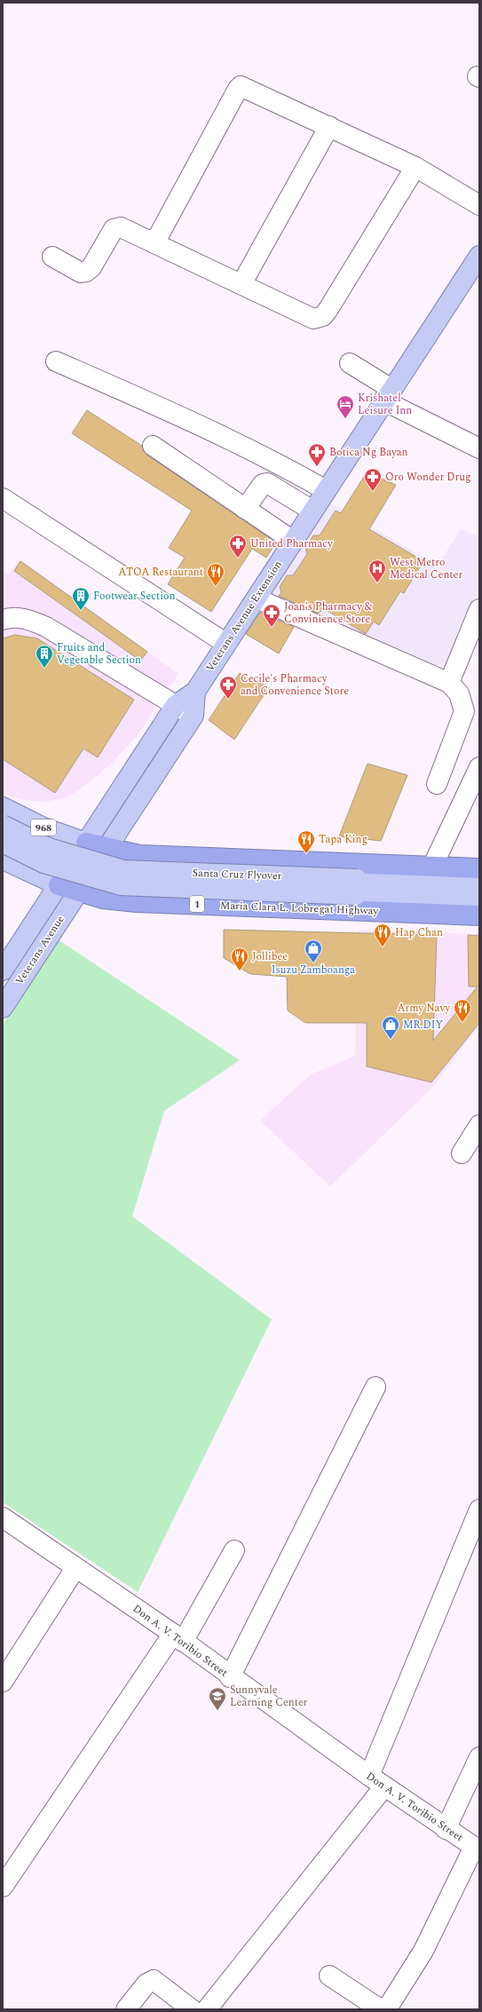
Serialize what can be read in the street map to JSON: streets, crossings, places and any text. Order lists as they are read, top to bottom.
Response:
{
  "streets": {
    "highway": ["1", "Maria Clara L. Lobregat Highway"],
    "main road": [
      "Veterans Avenue Extension",
      "968",
      "Santa Cruz Flyover",
      "Veterans Avenue"
    ],
    "street": ["Don A. V. Toribio Street"]
  },
  "crossings": [
    ["Veterans Avenue Extension", "968"],
    ["Veterans Avenue Extension", "Veterans Avenue"],
    ["968", "Veterans Avenue"],
    ["1", "Maria Clara L. Lobregat Highway"],
    ["1", "Veterans Avenue"],
    ["Maria Clara L. Lobregat Highway", "Veterans Avenue"]
  ],
  "places": {
    "hotel": ["Krishatel Leisure Inn"],
    "pharmacy": [
      "Botica Ng Bayan",
      "Oro Wonder Drug",
      "United Pharmacy",
      "Joan's Pharmacy & Convinience Store",
      "Cecile's Pharmacy and Convenience Store"
    ],
    "hospital": ["West Metro Medical Center"],
    "restaurant": [
      "ATOA Restaurant",
      "Tapa King",
      "Hap Chan",
      "Jollibee",
      "Army Navy"
    ],
    "building": ["Footwear Section", "Fruits and Vegetable Section"],
    "shop": ["Isuzu Zamboanga", "MR.DIY"],
    "school or university": ["Sunnyvale Learning Center"]
  }
}
